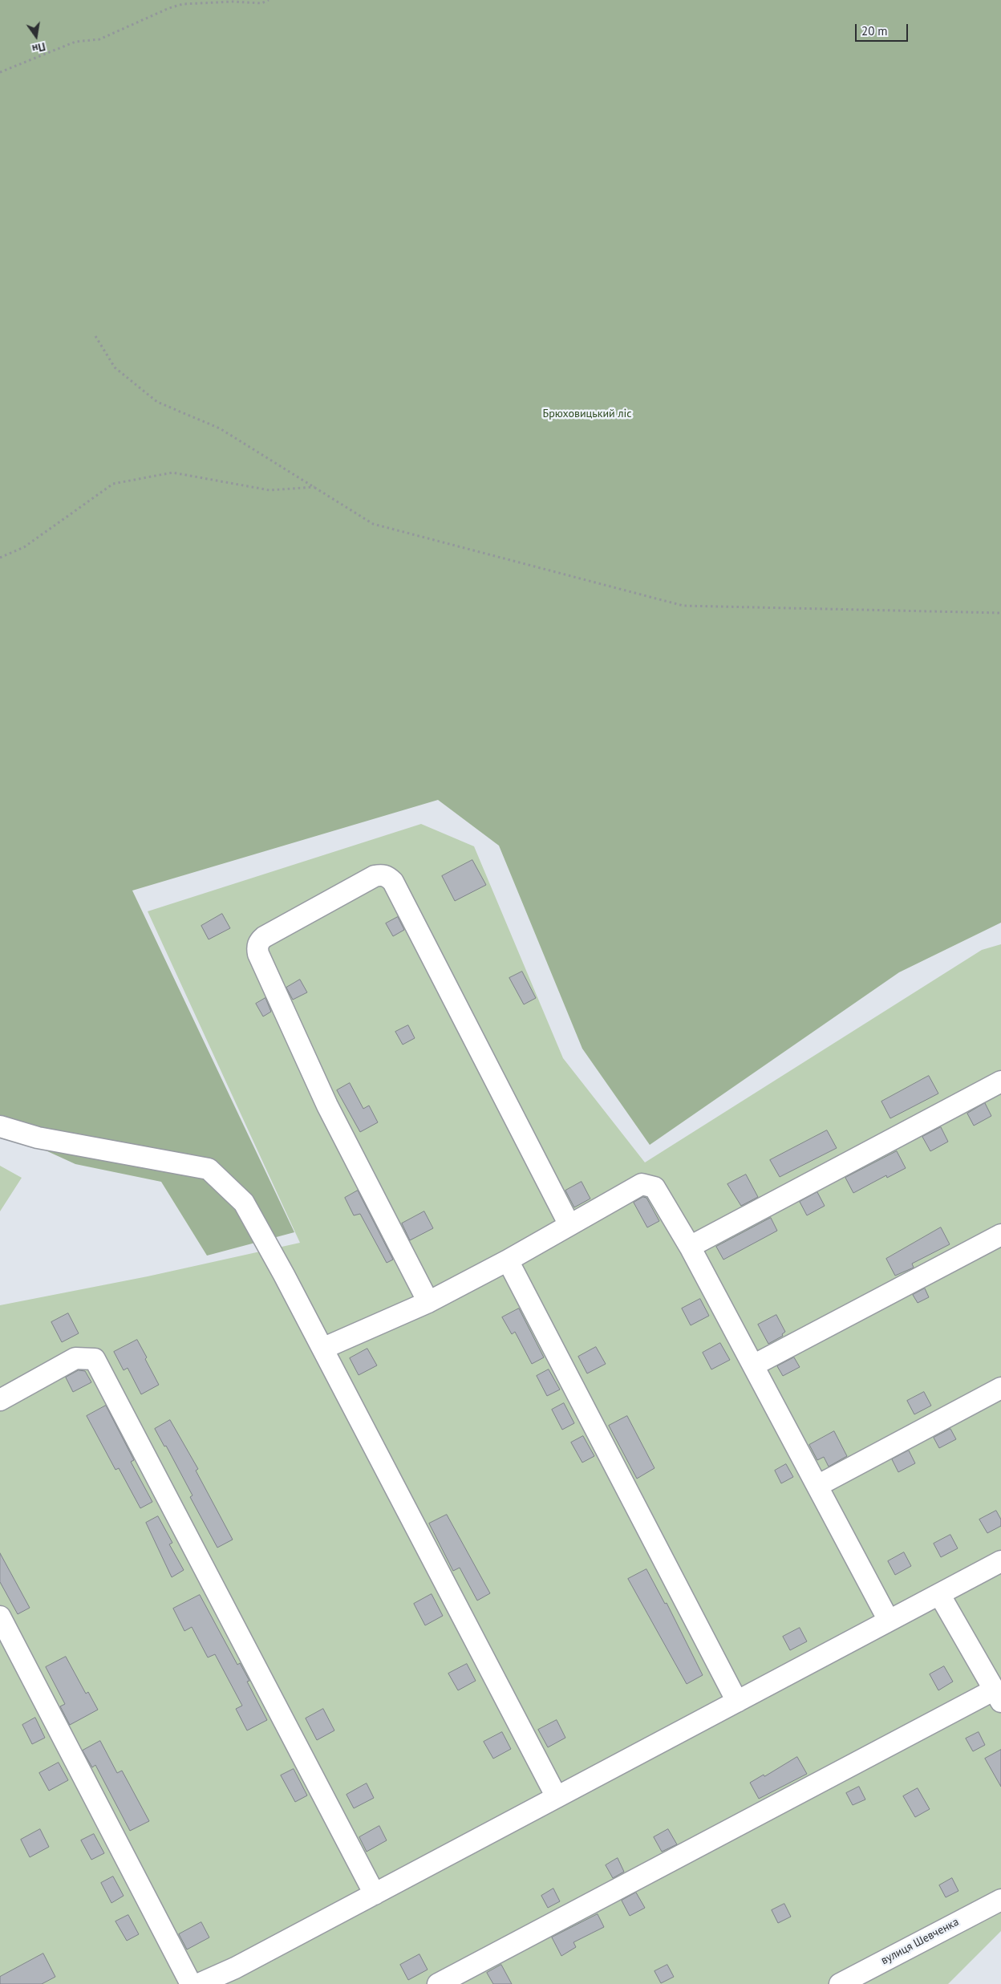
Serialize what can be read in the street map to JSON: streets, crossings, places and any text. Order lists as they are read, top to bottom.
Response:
{
  "streets": {
    "street": ["вулиця Шевченка"]
  },
  "parks": ["Брюховицький ліс"],
  "scale_bar": "20 m",
  "north": "bottom"
}
